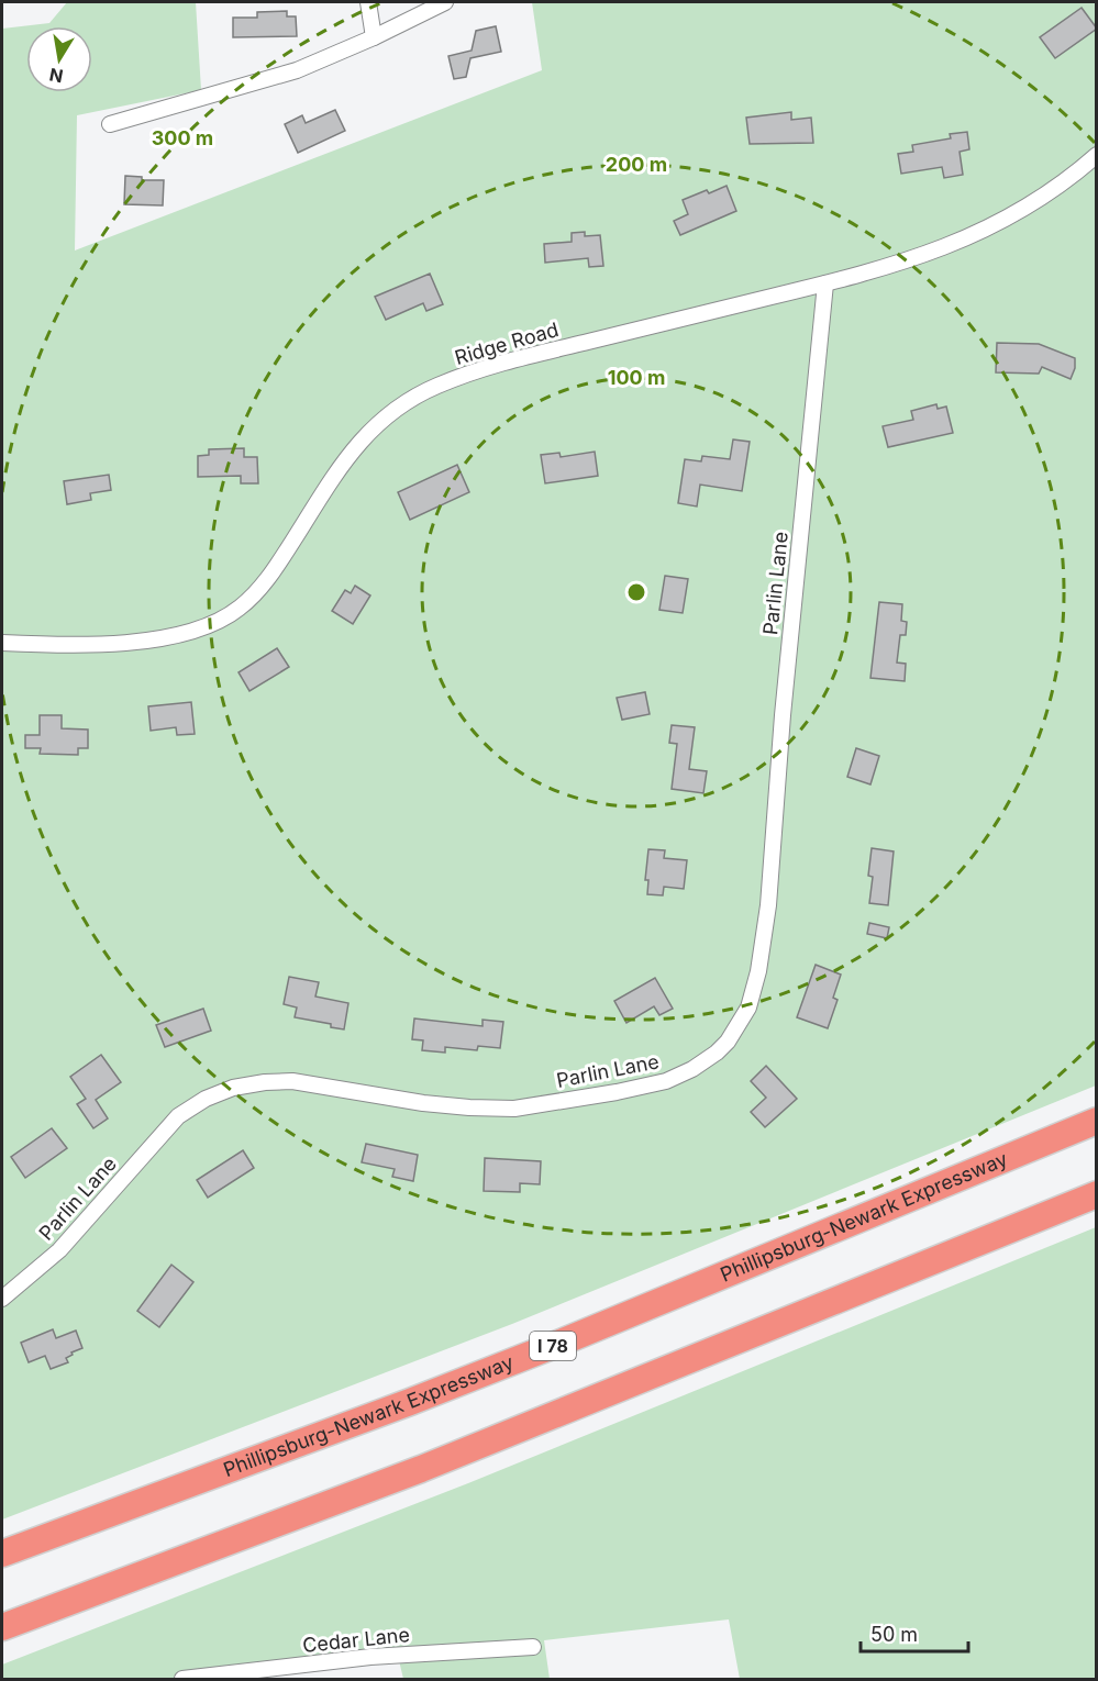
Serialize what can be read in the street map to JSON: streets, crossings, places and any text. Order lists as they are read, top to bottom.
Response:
{
  "streets": {
    "highway": ["Phillipsburg-Newark Expressway", "I 78"],
    "street": ["Ridge Road", "Parlin Lane", "Cedar Lane"]
  },
  "crossings": [
    ["Ridge Road", "Parlin Lane"]
  ],
  "scale_bar": "50 m",
  "north": "bottom",
  "rings": ["300 m", "200 m", "100 m"]
}
